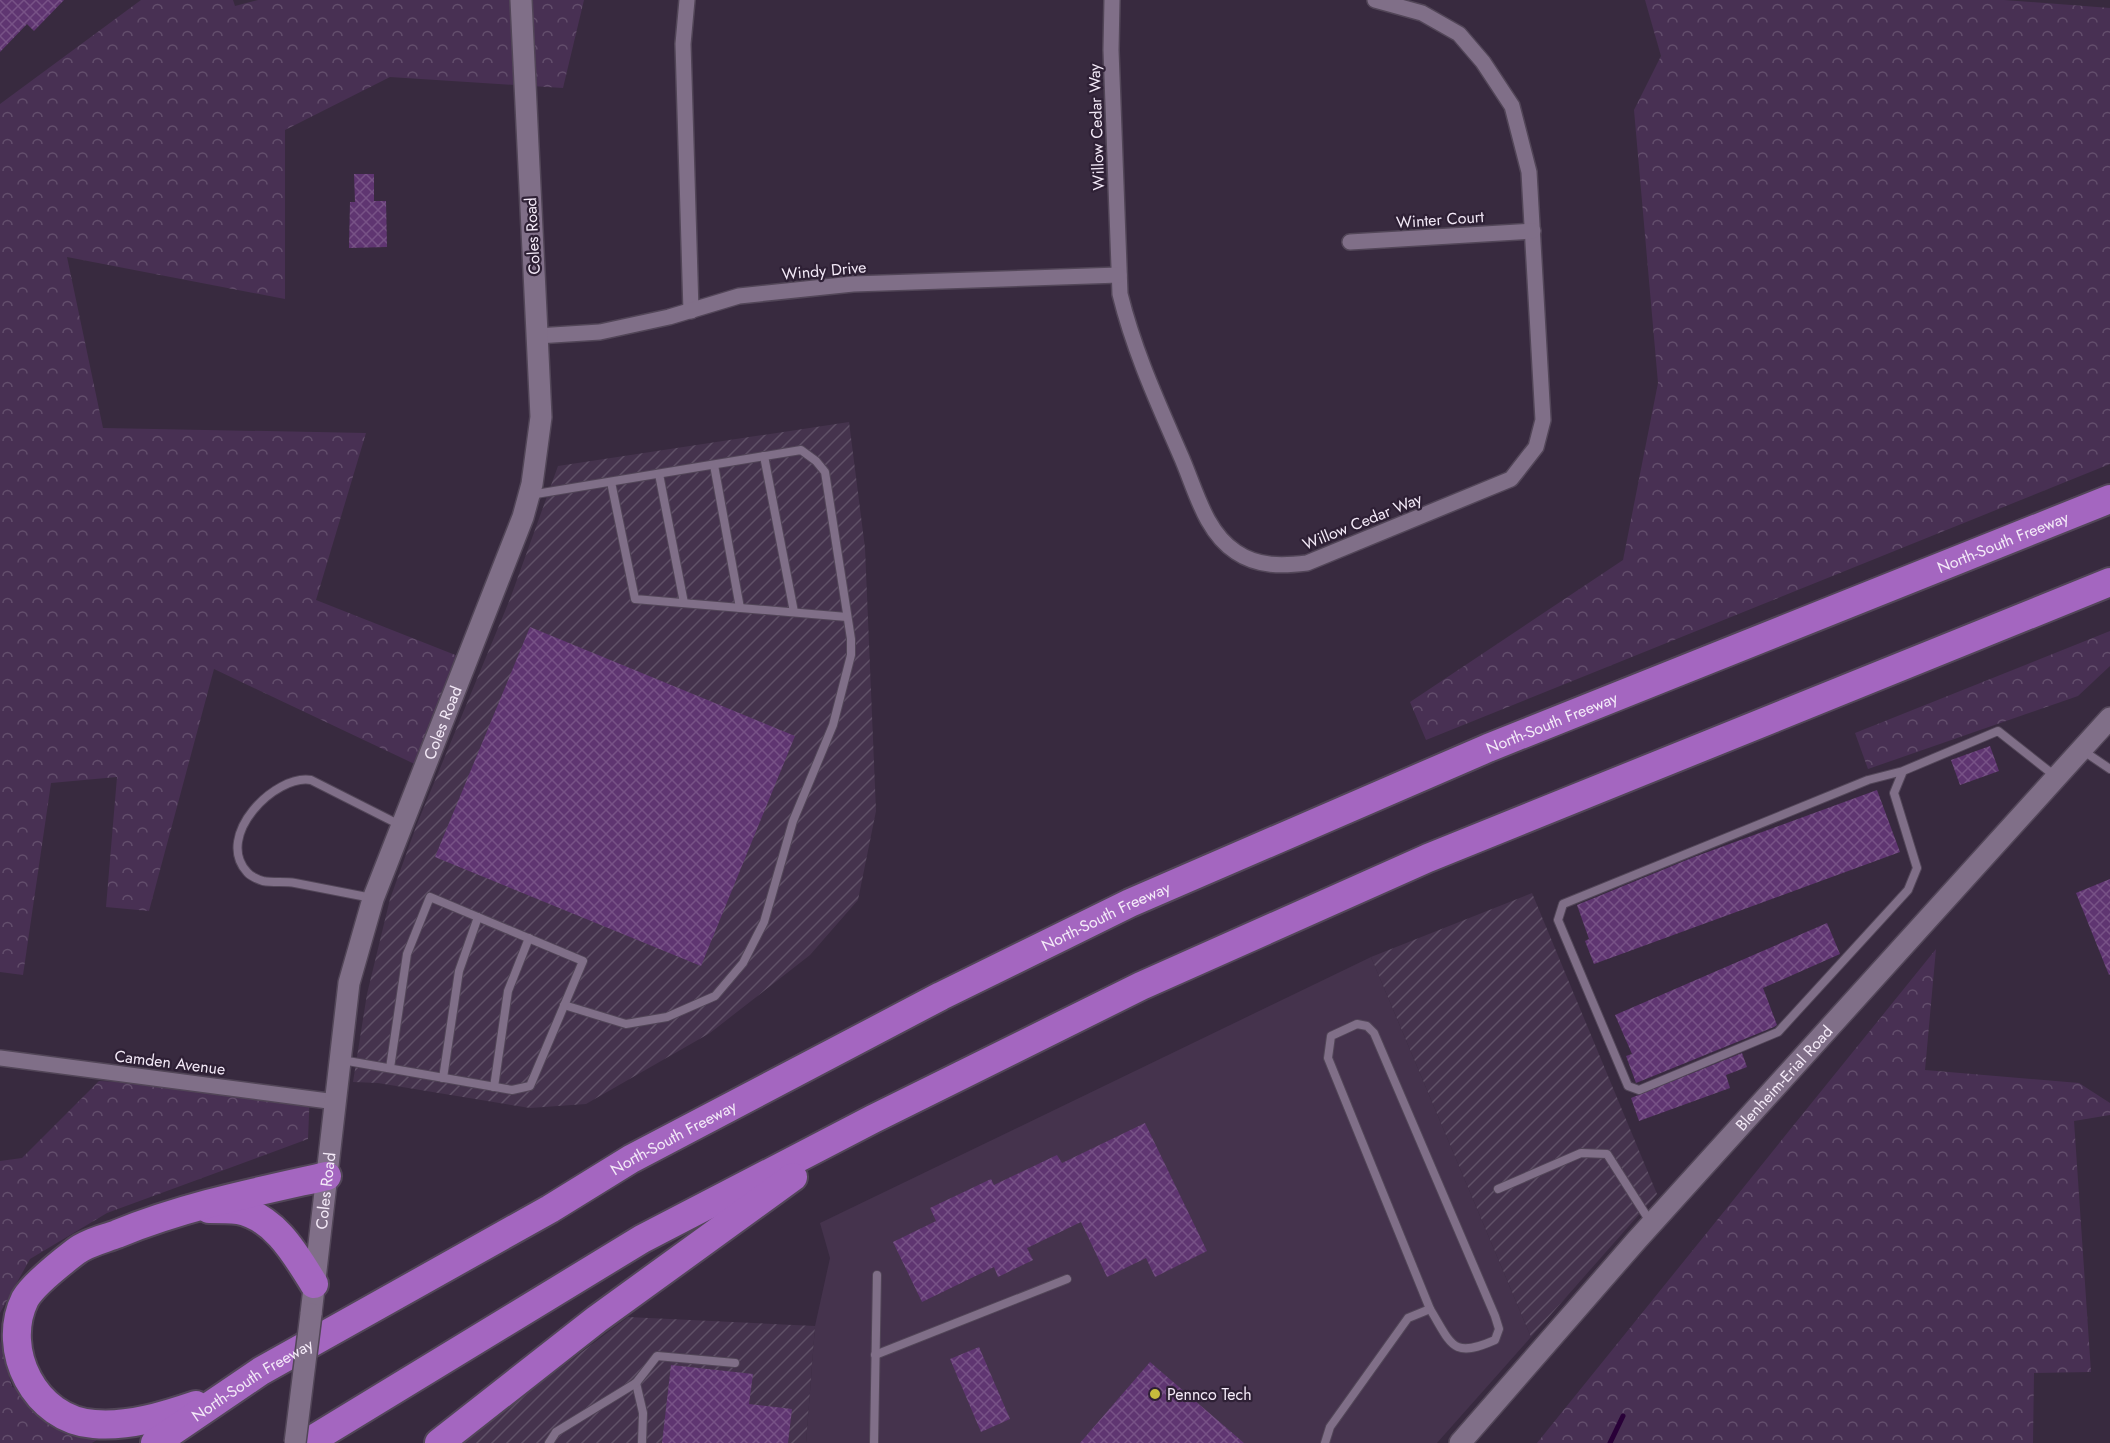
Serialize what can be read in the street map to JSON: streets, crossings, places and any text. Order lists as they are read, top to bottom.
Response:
{
  "streets": {
    "highway": ["North-South Freeway"],
    "street": [
      "Willow Cedar Way",
      "Winter Court",
      "Coles Road",
      "Windy Drive",
      "Camden Avenue",
      "Blenheim-Erial Road"
    ]
  },
  "crossings": [
    ["Willow Cedar Way", "Winter Court"],
    ["Willow Cedar Way", "Windy Drive"],
    ["Coles Road", "Windy Drive"],
    ["Coles Road", "Camden Avenue"]
  ],
  "places": ["Pennco Tech"]
}
